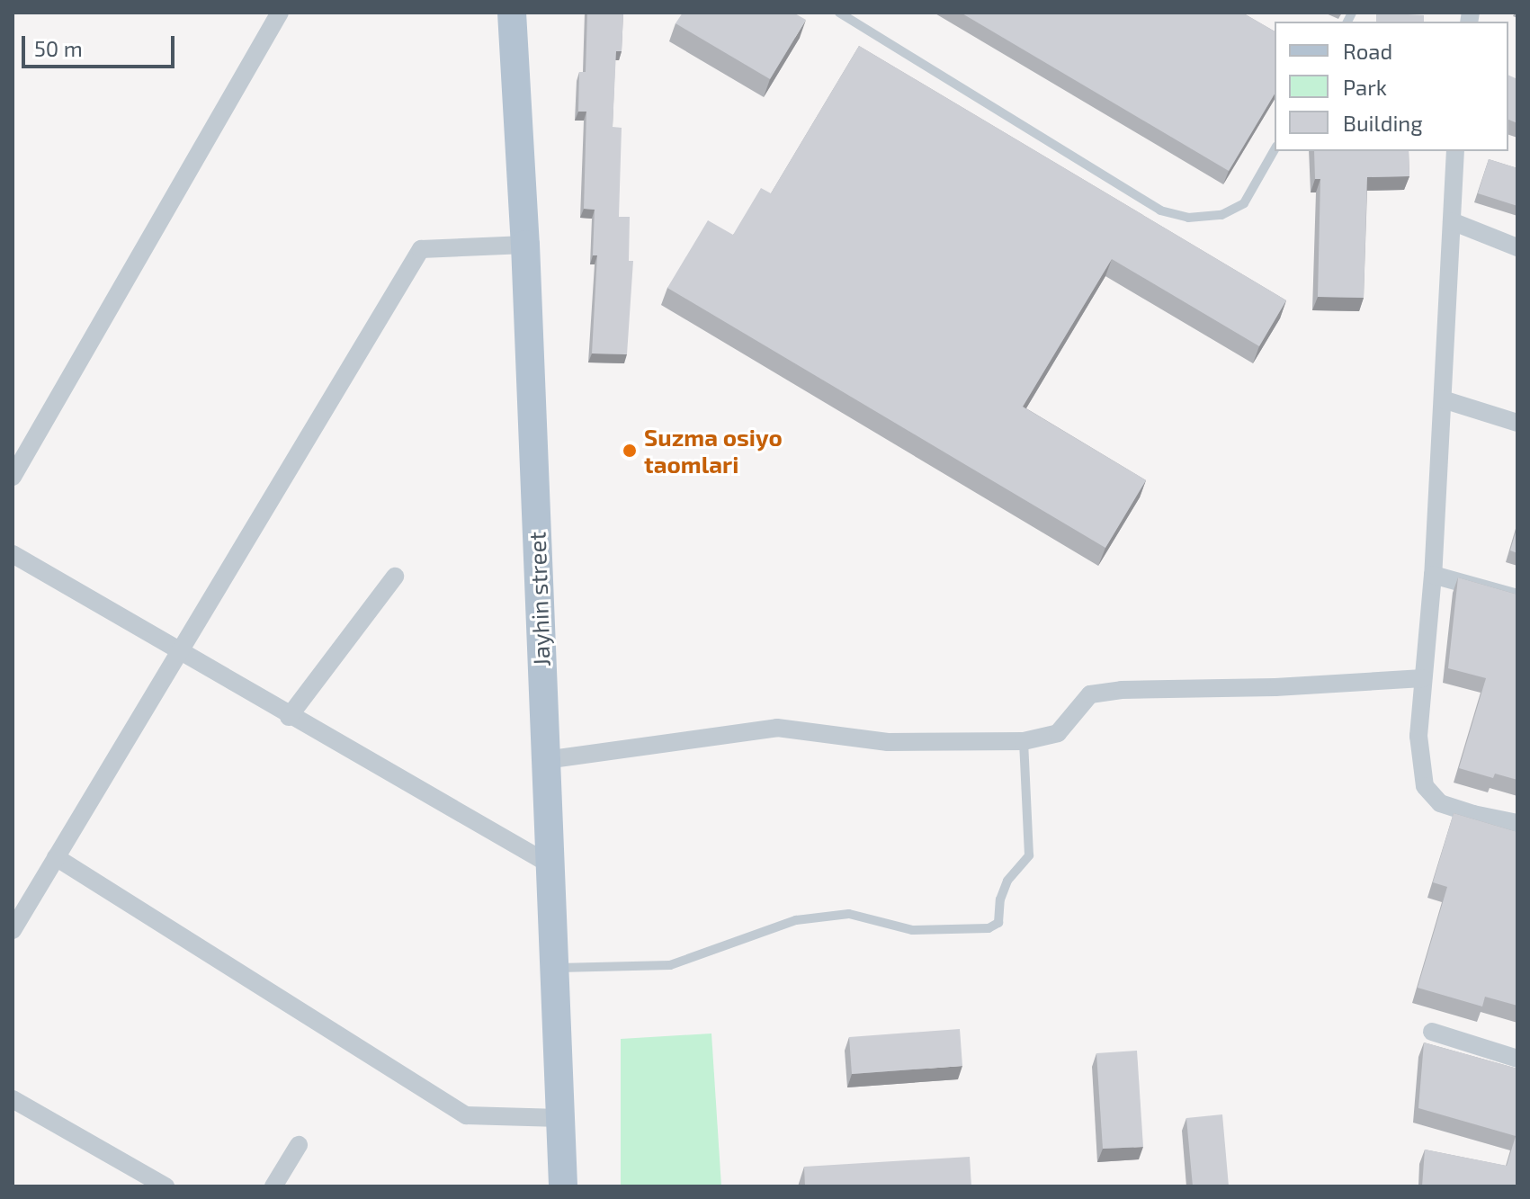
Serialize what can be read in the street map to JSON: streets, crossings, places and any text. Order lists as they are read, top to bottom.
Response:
{
  "streets": {
    "main road": ["Jayhin street"]
  },
  "places": ["Suzma osiyo taomlari"],
  "legend": ["Road", "Park", "Building"],
  "scale_bar": "50 m"
}
